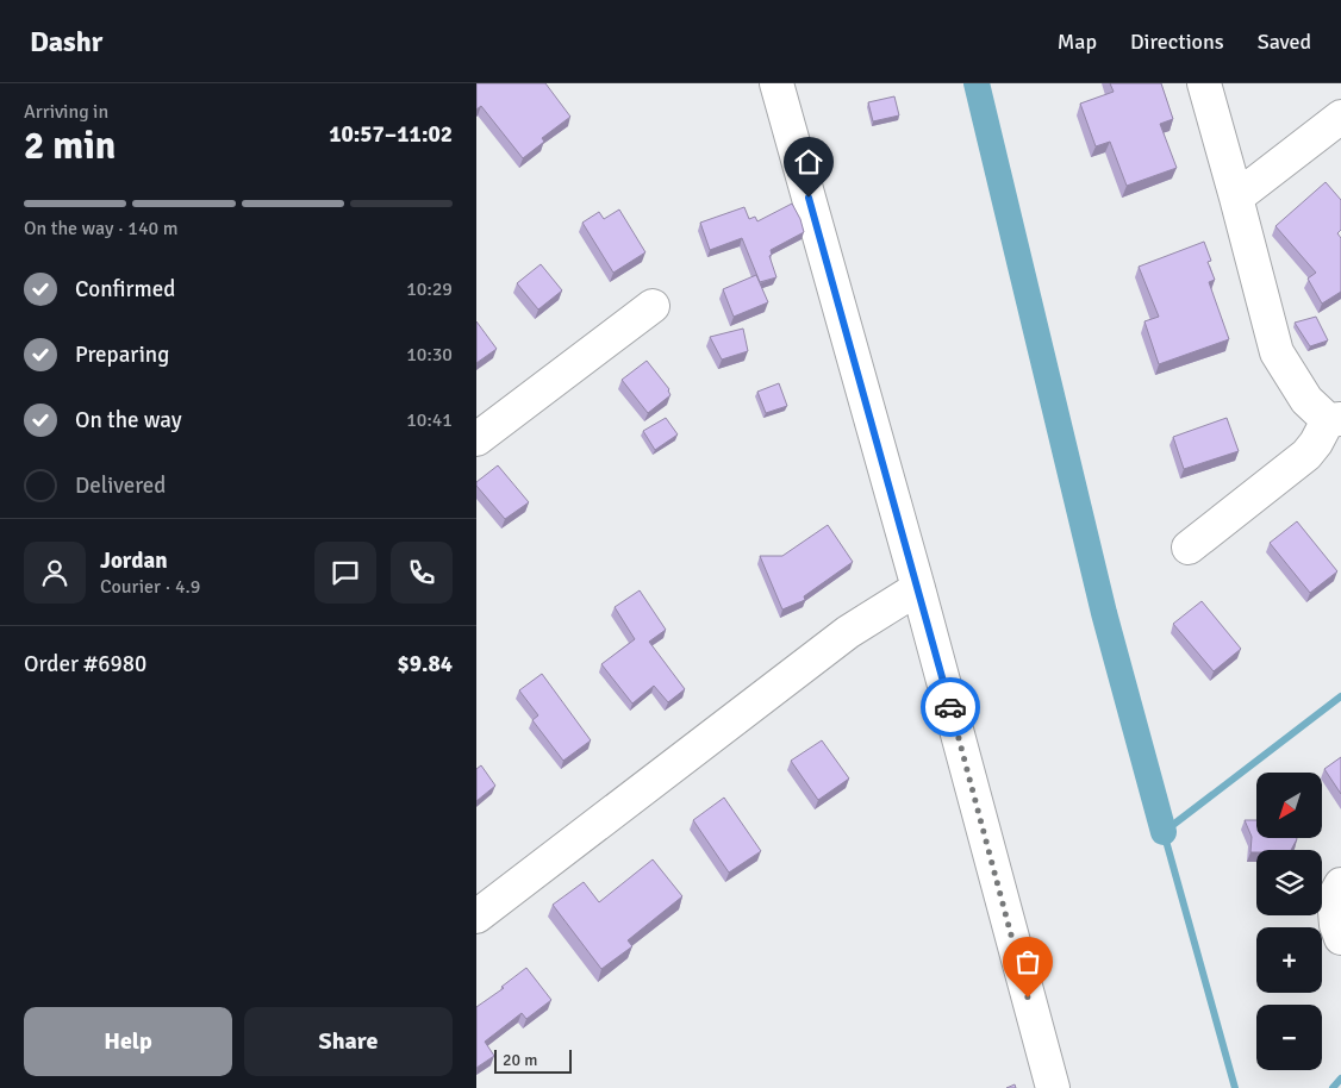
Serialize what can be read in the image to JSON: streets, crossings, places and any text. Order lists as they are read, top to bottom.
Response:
{
  "scale_bar": "20 m",
  "north": "bottom left",
  "page": {
    "header": "Dashr",
    "nav": ["Map", "Directions", "Saved"],
    "heading": ["2 min", "Arriving in", "10:57–11:02"],
    "panel": [
      "Jordan",
      "Courier · 4.9",
      "Order #6980",
      "$9.84"
    ],
    "bar": "On the way · 140 m",
    "list": [
      ["Confirmed", "10:29"],
      ["Preparing", "10:30"],
      ["On the way", "10:41"],
      "Delivered"
    ],
    "map_buttons": ["+", "−"],
    "buttons": ["Help", "Share"],
    "scale": "20 m"
  }
}
